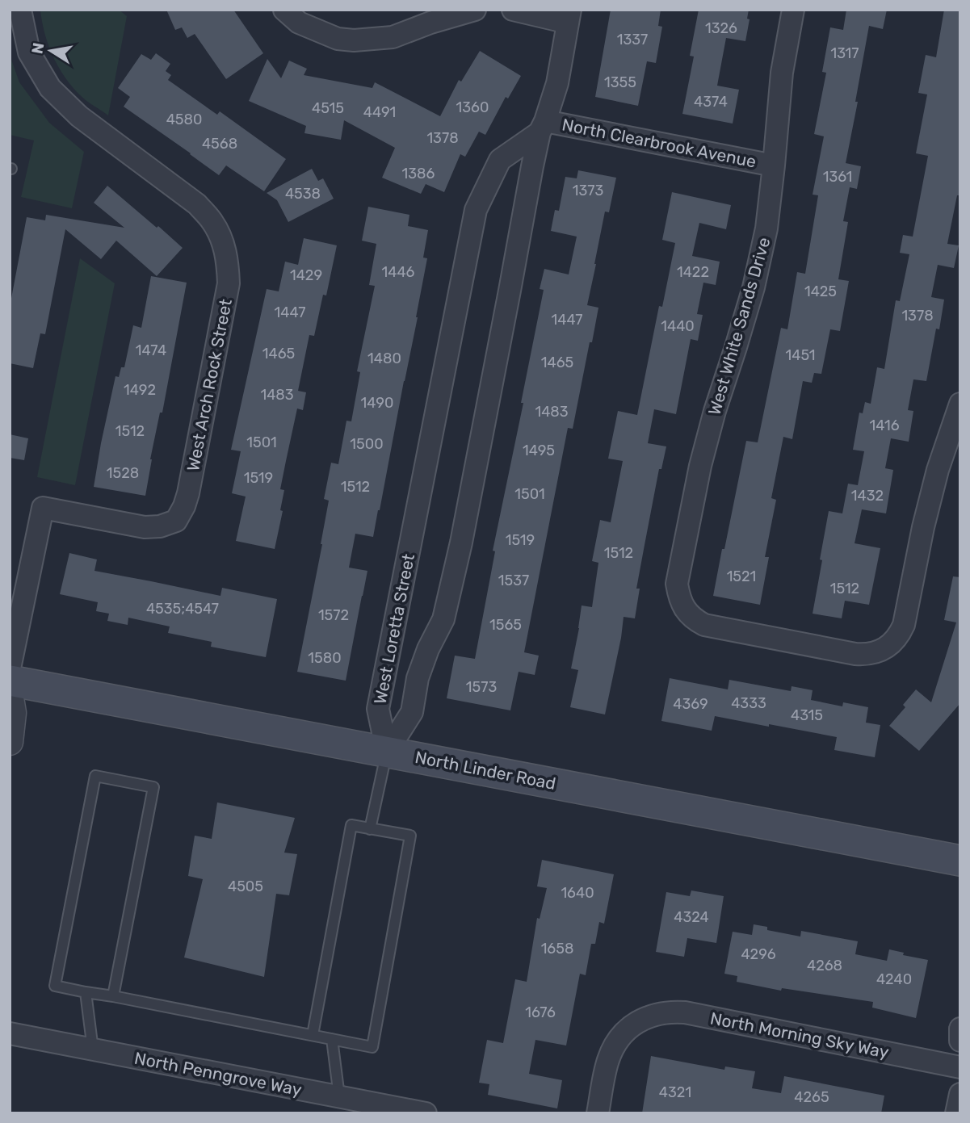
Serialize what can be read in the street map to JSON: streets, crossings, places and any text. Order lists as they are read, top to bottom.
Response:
{
  "streets": {
    "main road": ["North Linder Road"],
    "street": [
      "North Clearbrook Avenue",
      "West White Sands Drive",
      "West Arch Rock Street",
      "West Loretta Street",
      "North Morning Sky Way",
      "North Penngrove Way"
    ]
  },
  "crossings": [
    ["North Clearbrook Avenue", "West White Sands Drive"],
    ["North Clearbrook Avenue", "West Loretta Street"],
    ["West Loretta Street", "North Linder Road"]
  ],
  "house_numbers": [
    "1326",
    "1337",
    "1317",
    "1355",
    "4374",
    "1360",
    "4515",
    "4491",
    "4580",
    "1378",
    "4568",
    "1386",
    "1361",
    "1373",
    "4538",
    "1446",
    "1422",
    "1429",
    "1425",
    "1447",
    "1378",
    "1447",
    "1440",
    "1474",
    "1465",
    "1451",
    "1480",
    "1465",
    "1492",
    "1483",
    "1490",
    "1483",
    "1416",
    "1512",
    "1501",
    "1500",
    "1495",
    "1528",
    "1519",
    "1512",
    "1501",
    "1432",
    "1519",
    "1512",
    "1521",
    "1537",
    "1512",
    "4535;4547",
    "1572",
    "1565",
    "1580",
    "1573",
    "4333",
    "4369",
    "4315",
    "4505",
    "1640",
    "4324",
    "1658",
    "4296",
    "4268",
    "4240",
    "1676",
    "4321",
    "4265"
  ],
  "north": "left"
}
